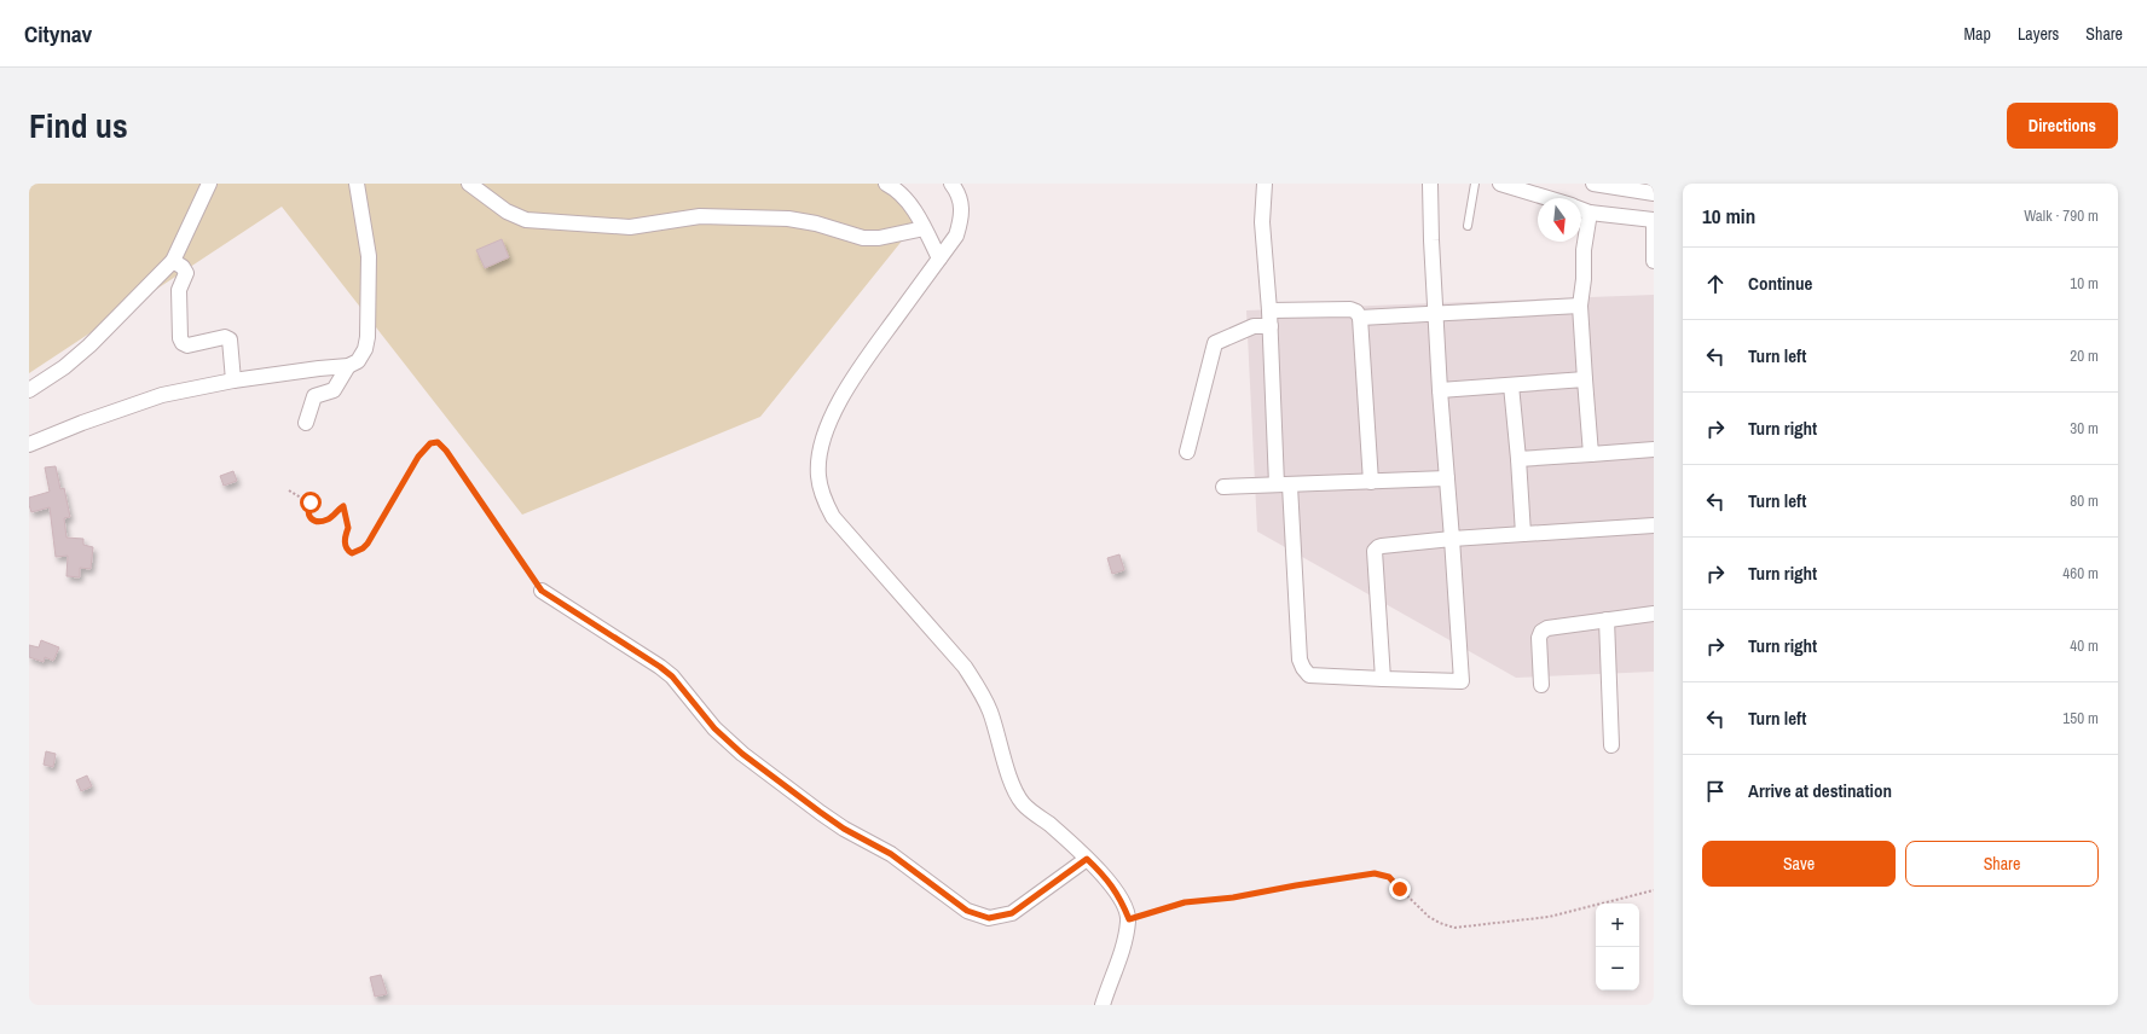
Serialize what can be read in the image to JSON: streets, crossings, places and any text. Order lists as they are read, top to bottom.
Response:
{
  "north": "bottom",
  "page": {
    "header": "Citynav",
    "nav": ["Map", "Layers", "Share"],
    "title": "Find us",
    "buttons": [
      "Directions",
      ["Save", "Share"]
    ],
    "heading": ["10 min", "Walk · 790 m"],
    "list": [
      ["Continue", "10 m"],
      ["Turn left", "20 m"],
      ["Turn right", "30 m"],
      ["Turn left", "80 m"],
      ["Turn right", "460 m"],
      ["Turn right", "40 m"],
      ["Turn left", "150 m"],
      "Arrive at destination"
    ],
    "map_buttons": ["+", "−"]
  }
}
